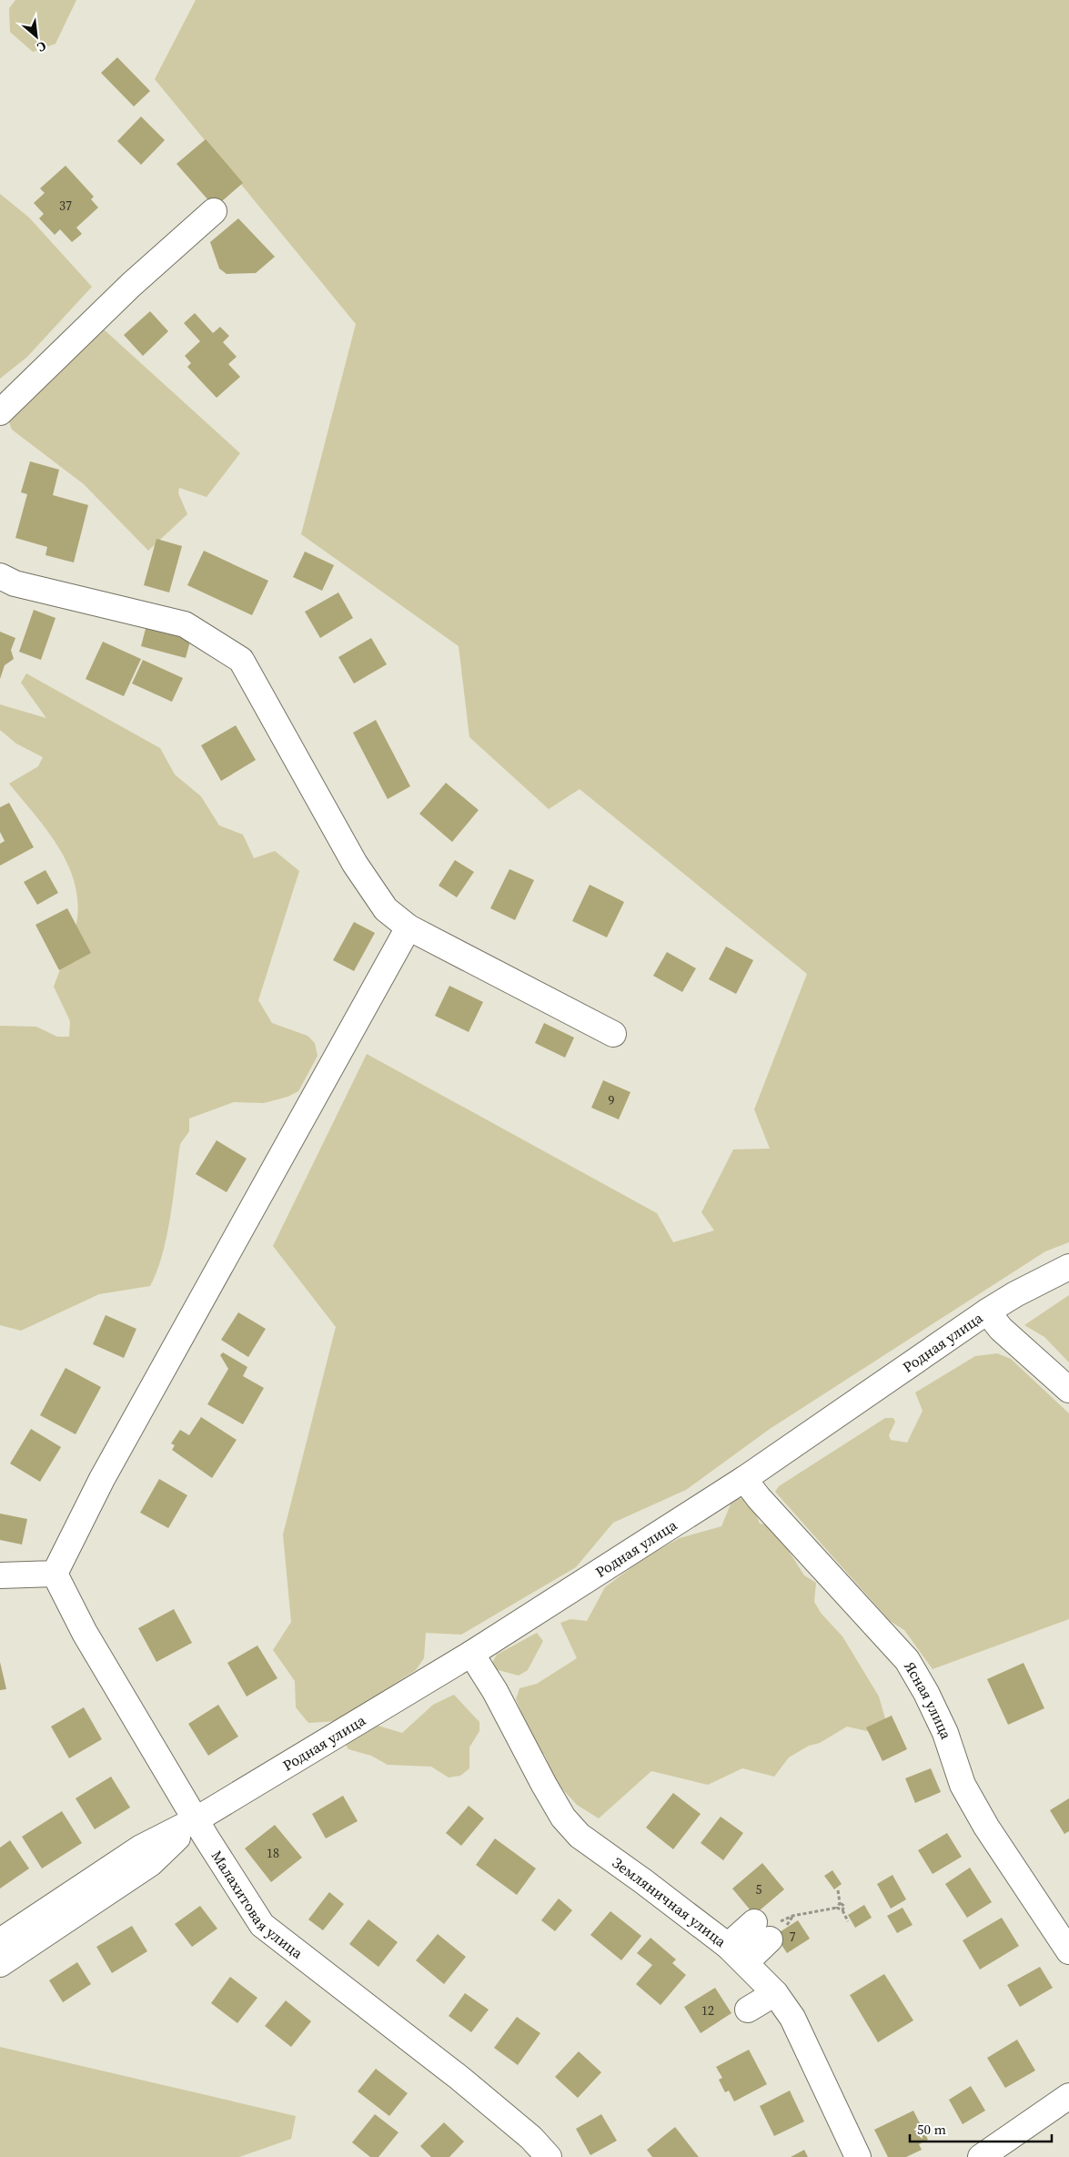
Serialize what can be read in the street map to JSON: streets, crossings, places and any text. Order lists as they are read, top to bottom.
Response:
{
  "streets": {
    "street": [
      "Родная улица",
      "Ясная улица",
      "Малахитовая улица",
      "Земляничная улица"
    ]
  },
  "crossings": [
    ["Родная улица", "Ясная улица"],
    ["Родная улица", "Малахитовая улица"],
    ["Родная улица", "Земляничная улица"]
  ],
  "house_numbers": [
    "37",
    "9",
    "18",
    "5",
    "7",
    "12"
  ],
  "scale_bar": "50 m",
  "north": "bottom right"
}
